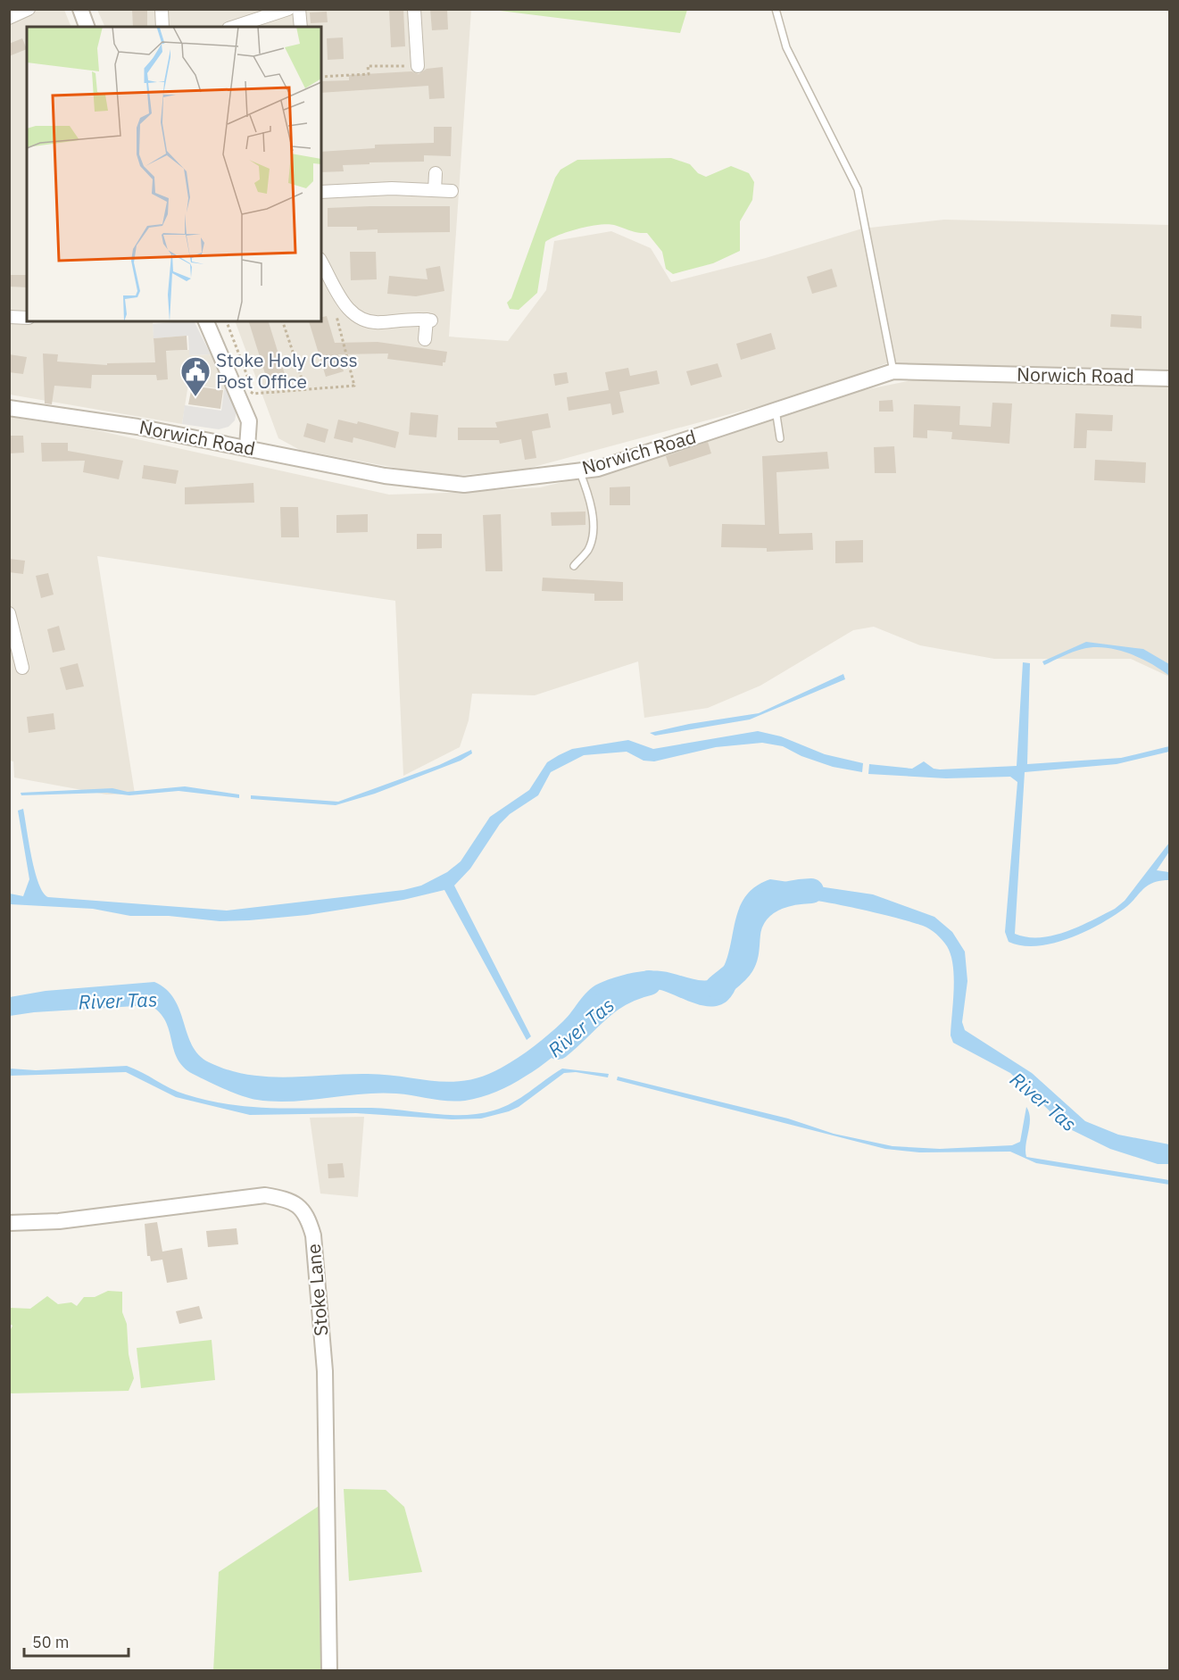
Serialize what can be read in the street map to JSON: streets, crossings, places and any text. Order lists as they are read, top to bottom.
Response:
{
  "streets": {
    "street": ["Norwich Road", "Stoke Lane"]
  },
  "water": ["River Tas"],
  "places": {
    "public building": ["Stoke Holy Cross Post Office"]
  },
  "scale_bar": "50 m"
}
